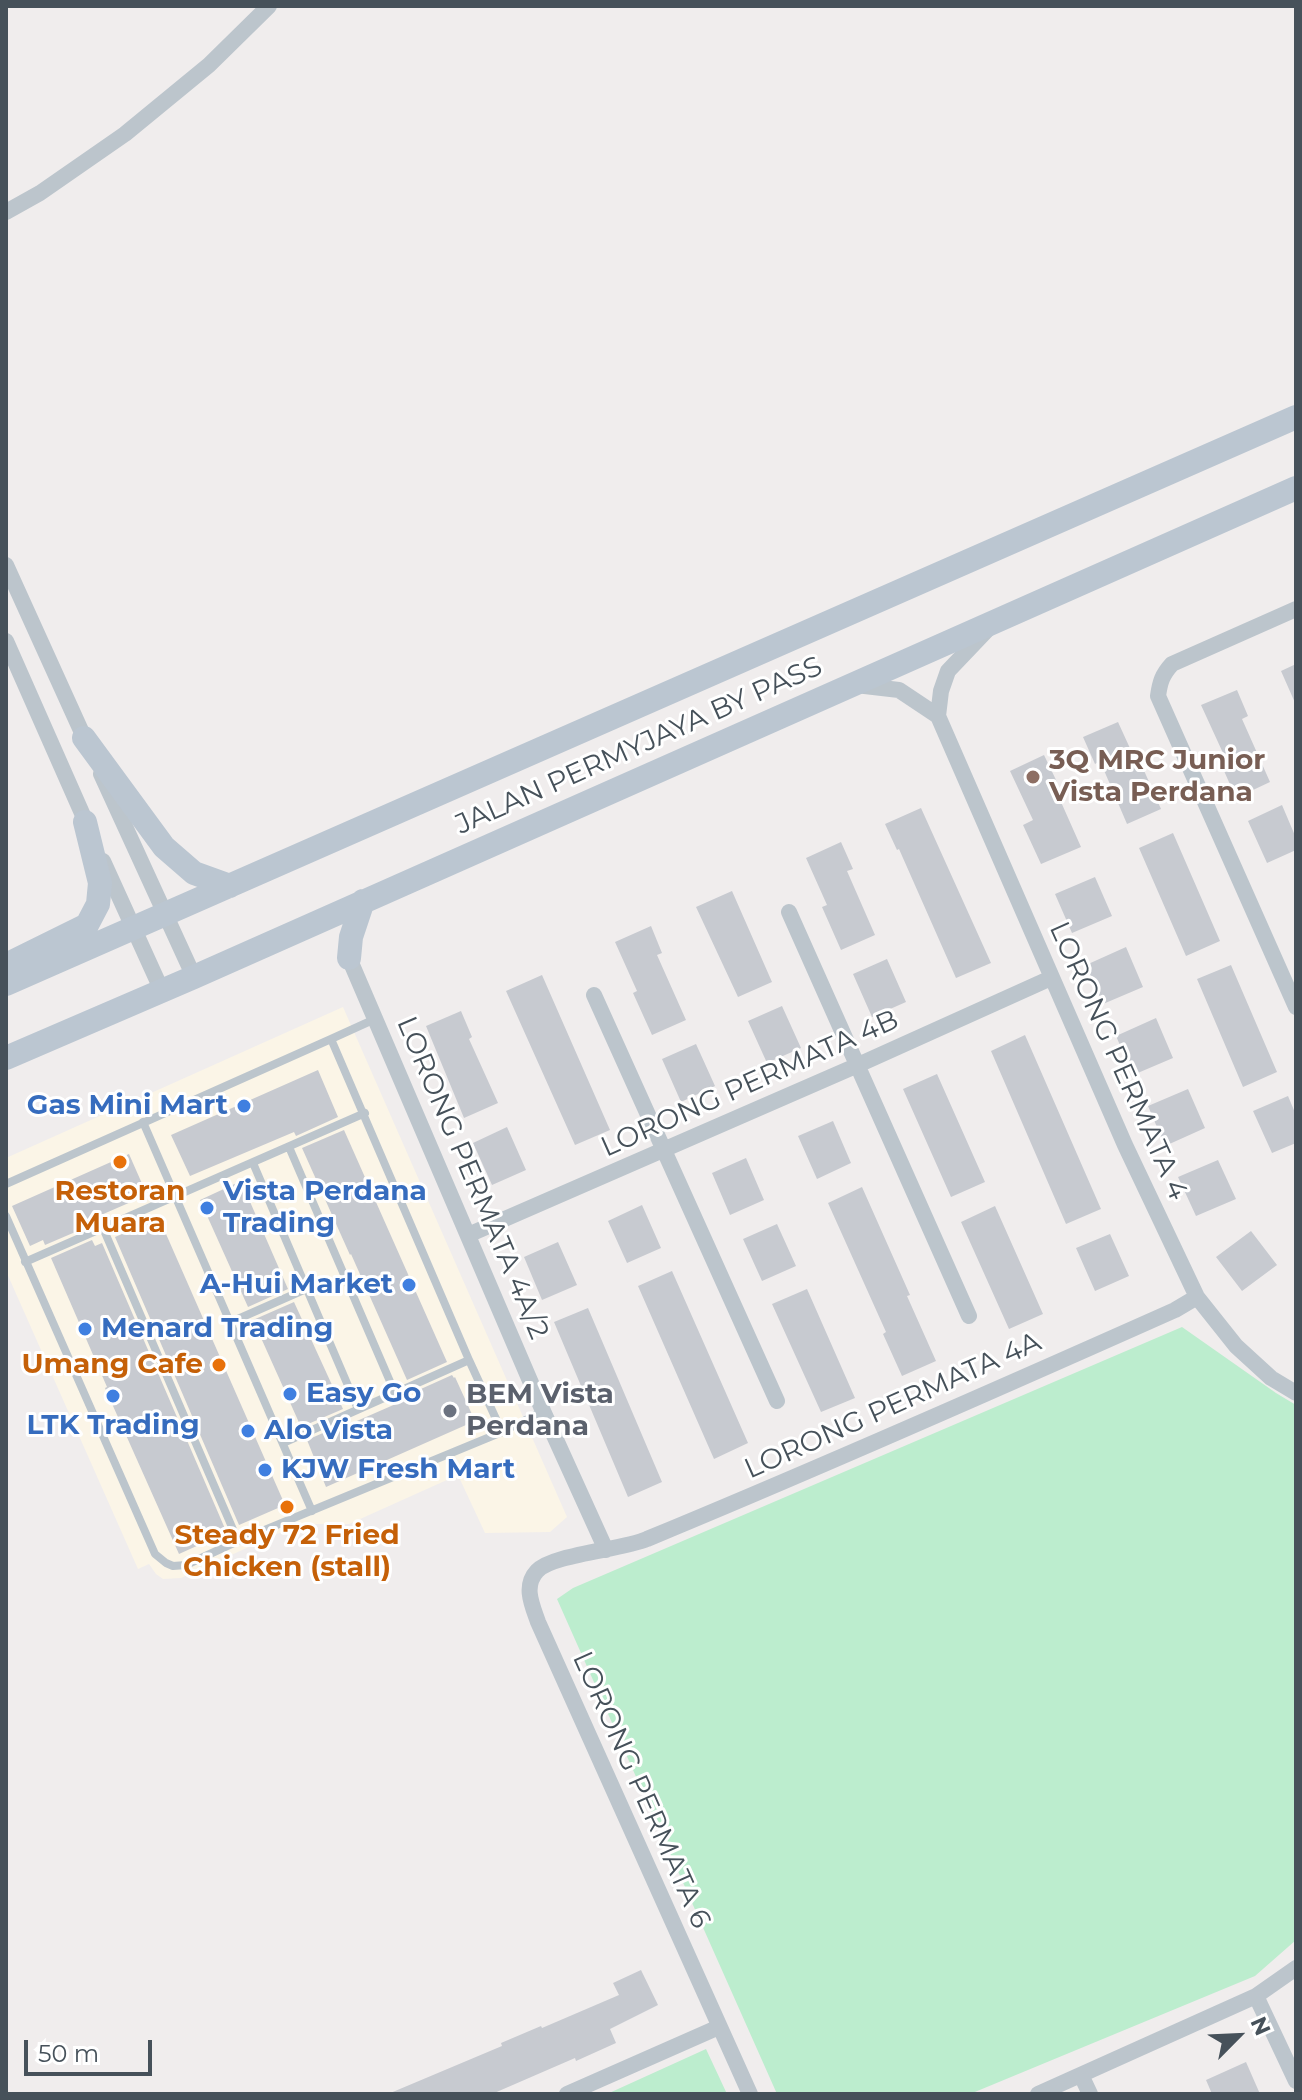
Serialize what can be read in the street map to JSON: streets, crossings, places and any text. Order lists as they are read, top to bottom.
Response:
{
  "streets": {
    "main road": ["JALAN PERMYJAYA BY PASS"],
    "street": [
      "LORONG PERMATA 4",
      "LORONG PERMATA 4B",
      "LORONG PERMATA 4A/2",
      "LORONG PERMATA 4A",
      "LORONG PERMATA 6"
    ]
  },
  "crossings": [
    ["LORONG PERMATA 4", "LORONG PERMATA 4B"],
    ["LORONG PERMATA 4", "LORONG PERMATA 4A"],
    ["LORONG PERMATA 4B", "LORONG PERMATA 4A/2"],
    ["LORONG PERMATA 4A/2", "LORONG PERMATA 4A"],
    ["LORONG PERMATA 4A/2", "LORONG PERMATA 6"],
    ["LORONG PERMATA 4A", "LORONG PERMATA 6"]
  ],
  "places": [
    "3Q MRC Junior Vista Perdana",
    "Gas Mini Mart",
    "Restoran Muara",
    "Vista Perdana Trading",
    "A-Hui Market",
    "Menard Trading",
    "Umang Cafe",
    "Easy Go",
    "LTK Trading",
    "BEM Vista Perdana",
    "Alo Vista",
    "KJW Fresh Mart",
    "Steady 72 Fried Chicken (stall)"
  ],
  "scale_bar": "50 m",
  "north": "top right"
}
